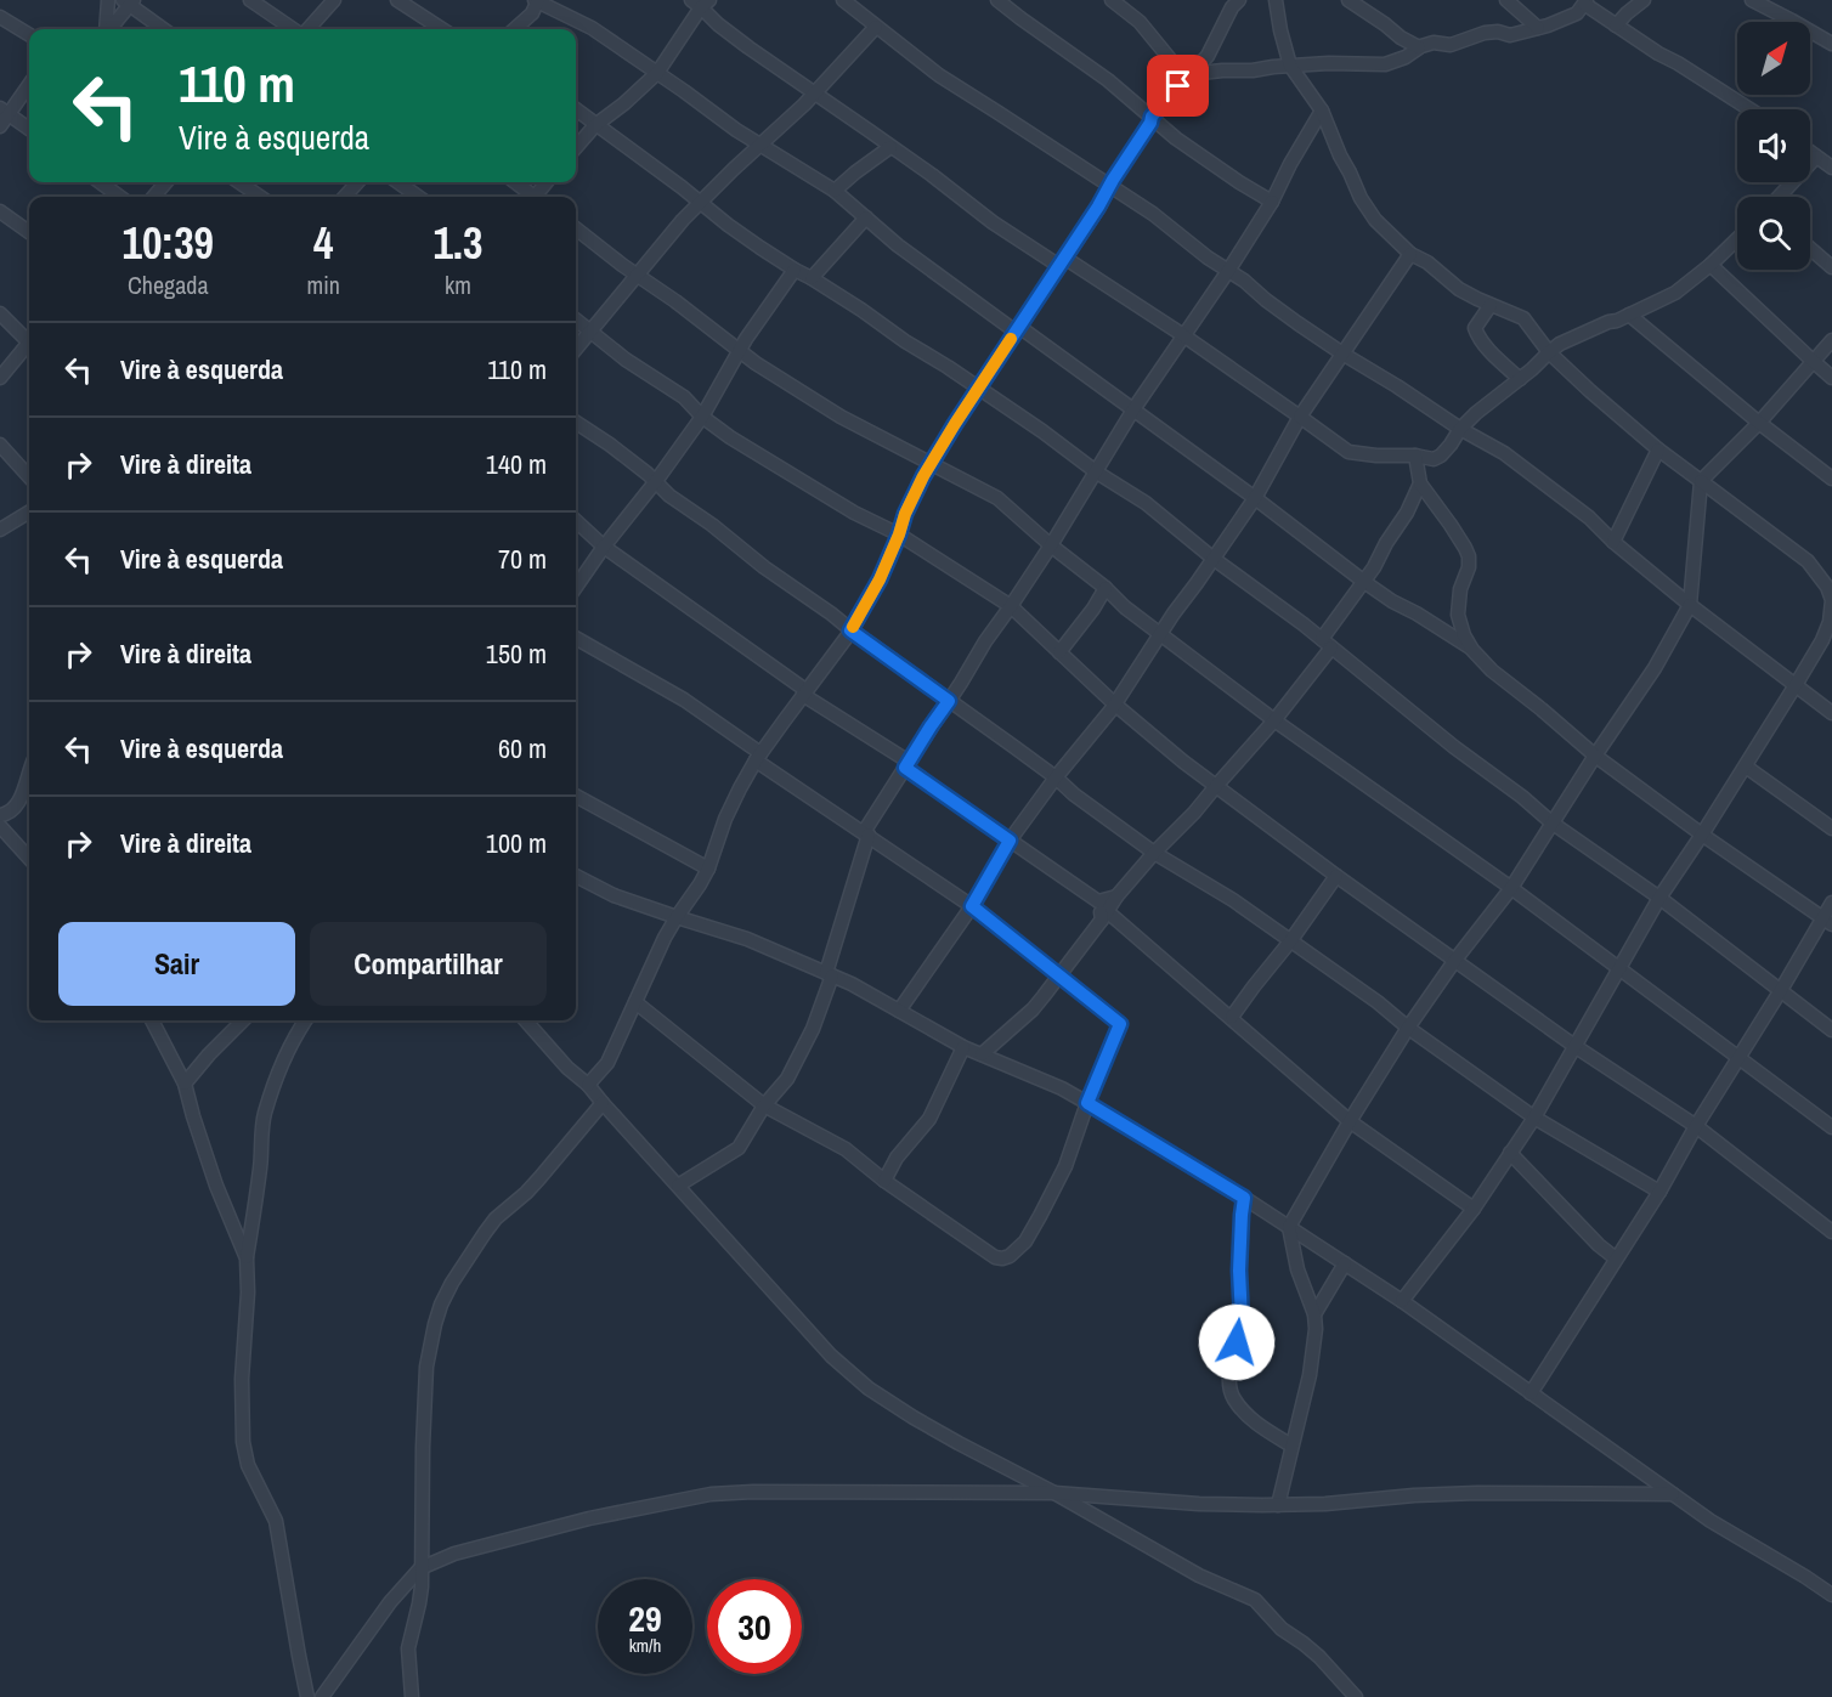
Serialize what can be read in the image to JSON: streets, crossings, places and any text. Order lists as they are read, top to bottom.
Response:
{
  "north": "top right",
  "page": {
    "turn": ["110 m", "Vire à esquerda"],
    "eta": [
      "10:39",
      "Chegada",
      "4",
      "min",
      "1.3",
      "km"
    ],
    "list": [
      {
        "name": "Vire à esquerda",
        "value": "110 m"
      },
      {
        "name": "Vire à direita",
        "value": "140 m"
      },
      {
        "name": "Vire à esquerda",
        "value": "70 m"
      },
      {
        "name": "Vire à direita",
        "value": "150 m"
      },
      {
        "name": "Vire à esquerda",
        "value": "60 m"
      },
      {
        "name": "Vire à direita",
        "value": "100 m"
      }
    ],
    "buttons": ["Sair", "Compartilhar"],
    "speed": "29 km/h",
    "limit": "30"
  }
}
